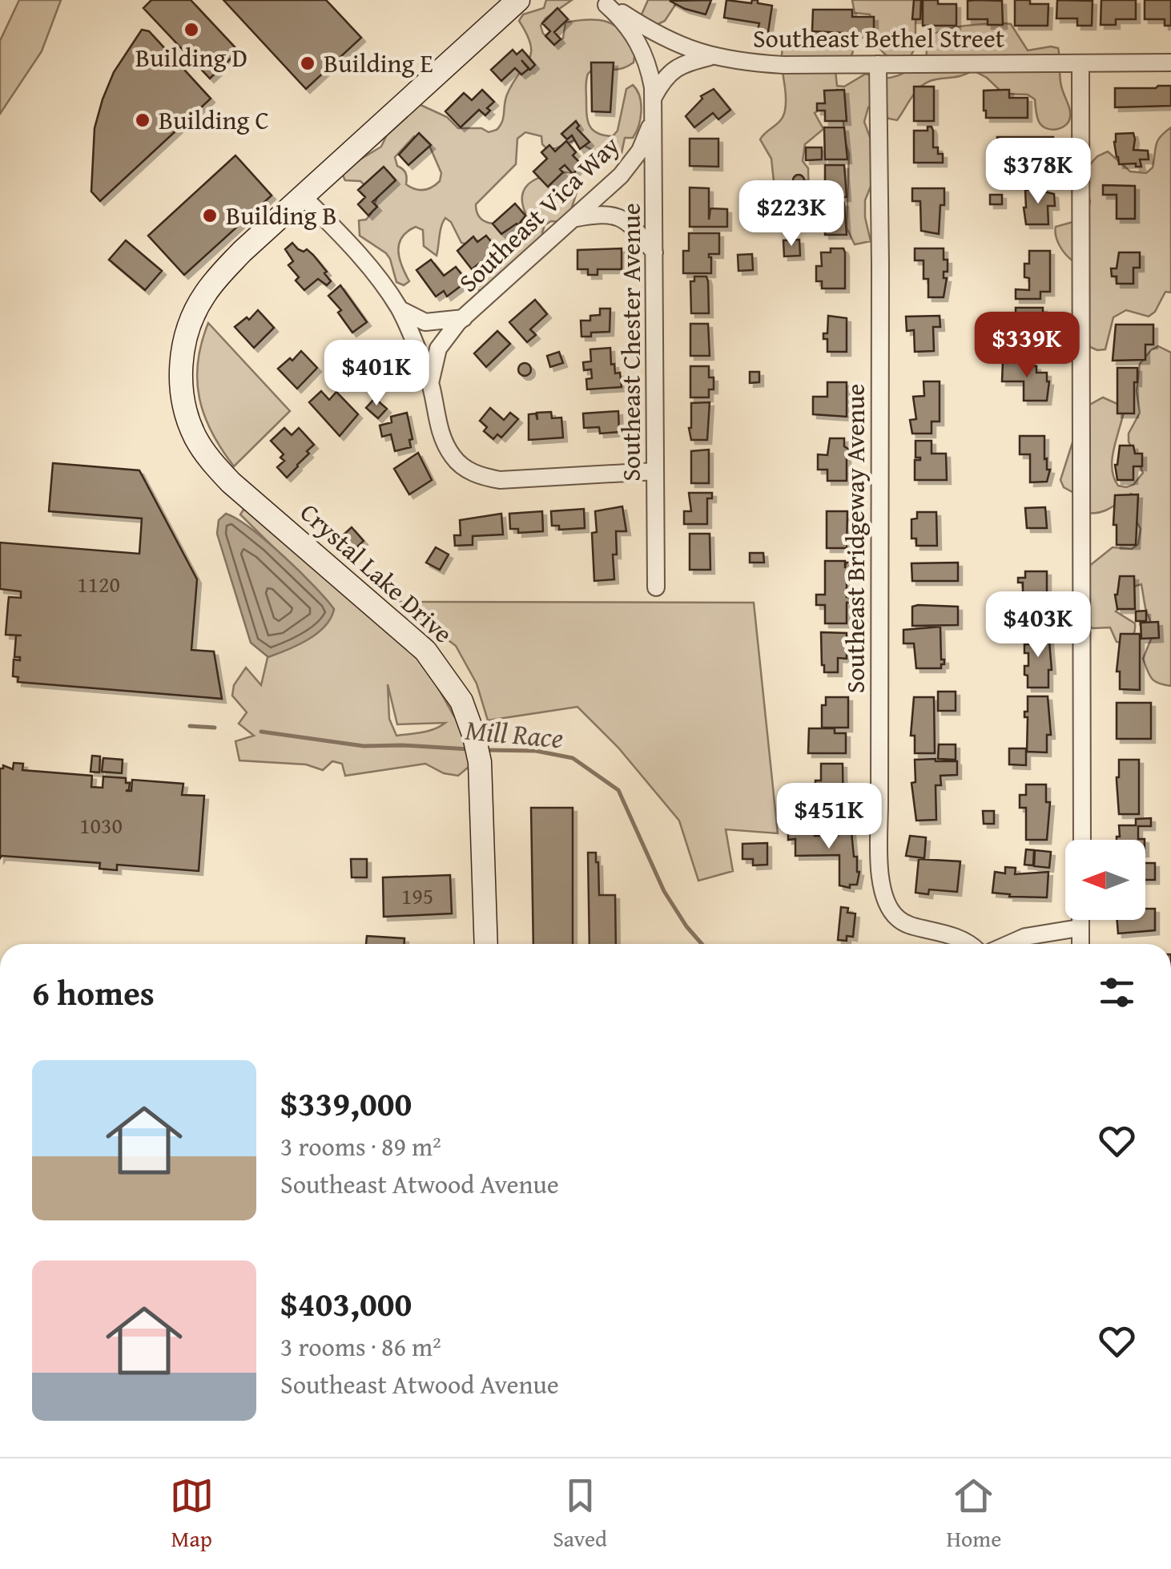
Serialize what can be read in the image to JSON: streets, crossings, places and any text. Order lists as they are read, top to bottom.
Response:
{
  "streets": {
    "street": [
      "Southeast Bethel Street",
      "Southeast Vica Way",
      "Southeast Chester Avenue",
      "Southeast Bridgeway Avenue",
      "Crystal Lake Drive"
    ]
  },
  "crossings": [
    ["Southeast Bethel Street", "Southeast Chester Avenue"],
    ["Southeast Bethel Street", "Southeast Bridgeway Avenue"],
    ["Southeast Vica Way", "Southeast Chester Avenue"]
  ],
  "water": ["Mill Race"],
  "places": [
    "Building D",
    "Building E",
    "Building C",
    "Building B"
  ],
  "house_numbers": ["1120", "1030", "195"],
  "north": "left",
  "page": {
    "price": [
      "$378K",
      "$223K",
      "$339K",
      "$401K",
      "$403K",
      "$451K"
    ],
    "heading": "6 homes",
    "list": [
      {
        "name": "$339,000",
        "note": "3 rooms · 89 m² · Southeast Atwood Avenue"
      },
      {
        "name": "$403,000",
        "note": "3 rooms · 86 m² · Southeast Atwood Avenue"
      }
    ],
    "tabs": ["Map", "Saved", "Home"]
  }
}
